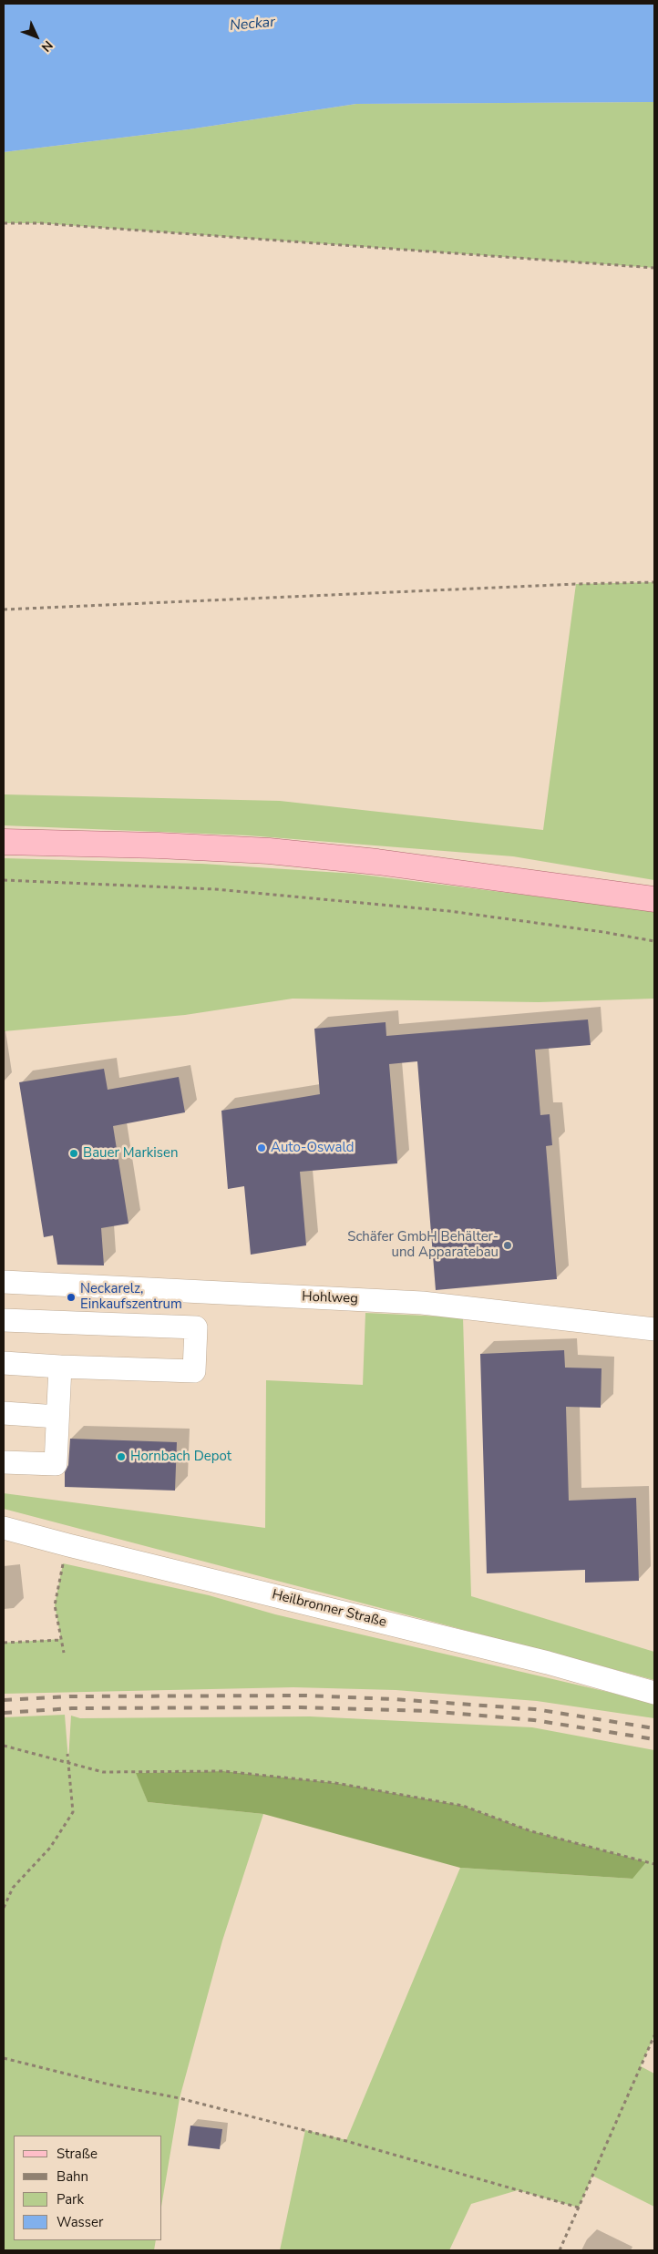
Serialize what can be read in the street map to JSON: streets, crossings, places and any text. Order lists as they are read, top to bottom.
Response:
{
  "streets": {
    "street": ["Hohlweg", "Heilbronner Straße"]
  },
  "water": ["Neckar"],
  "places": [
    "Auto-Oswald",
    "Bauer Markisen",
    "Schäfer GmbH Behälter- und Apparatebau",
    "Neckarelz, Einkaufszentrum",
    "Hornbach Depot"
  ],
  "legend": [
    "Straße",
    "Bahn",
    "Park",
    "Wasser"
  ],
  "north": "bottom right"
}
